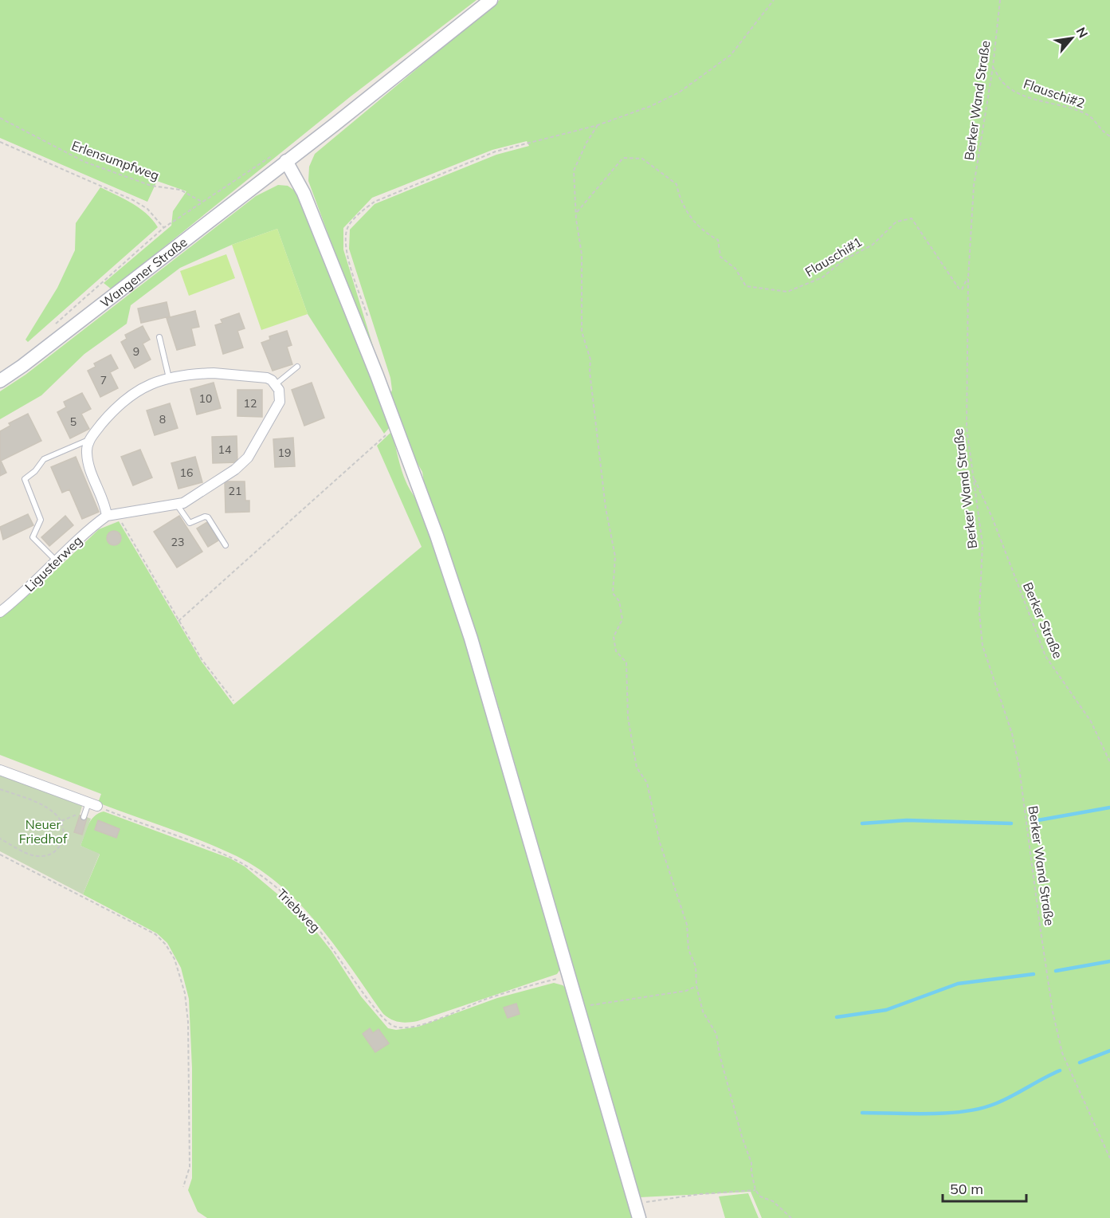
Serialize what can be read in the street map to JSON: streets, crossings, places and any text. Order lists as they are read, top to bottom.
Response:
{
  "streets": {
    "main road": ["Wangener Straße"],
    "street": ["Ligusterweg"],
    "path": [
      "Flauschi#2",
      "Berker Wand Straße",
      "Erlensumpfweg",
      "Flauschi#1",
      "Berker Straße",
      "Triebweg"
    ]
  },
  "crossings": [
    ["Flauschi#2", "Berker Wand Straße"],
    ["Berker Wand Straße", "Flauschi#1"],
    ["Berker Wand Straße", "Berker Straße"]
  ],
  "parks": ["Neuer Friedhof"],
  "house_numbers": [
    "9",
    "7",
    "10",
    "12",
    "8",
    "5",
    "14",
    "19",
    "16",
    "21",
    "23"
  ],
  "scale_bar": "50 m",
  "north": "top right"
}
